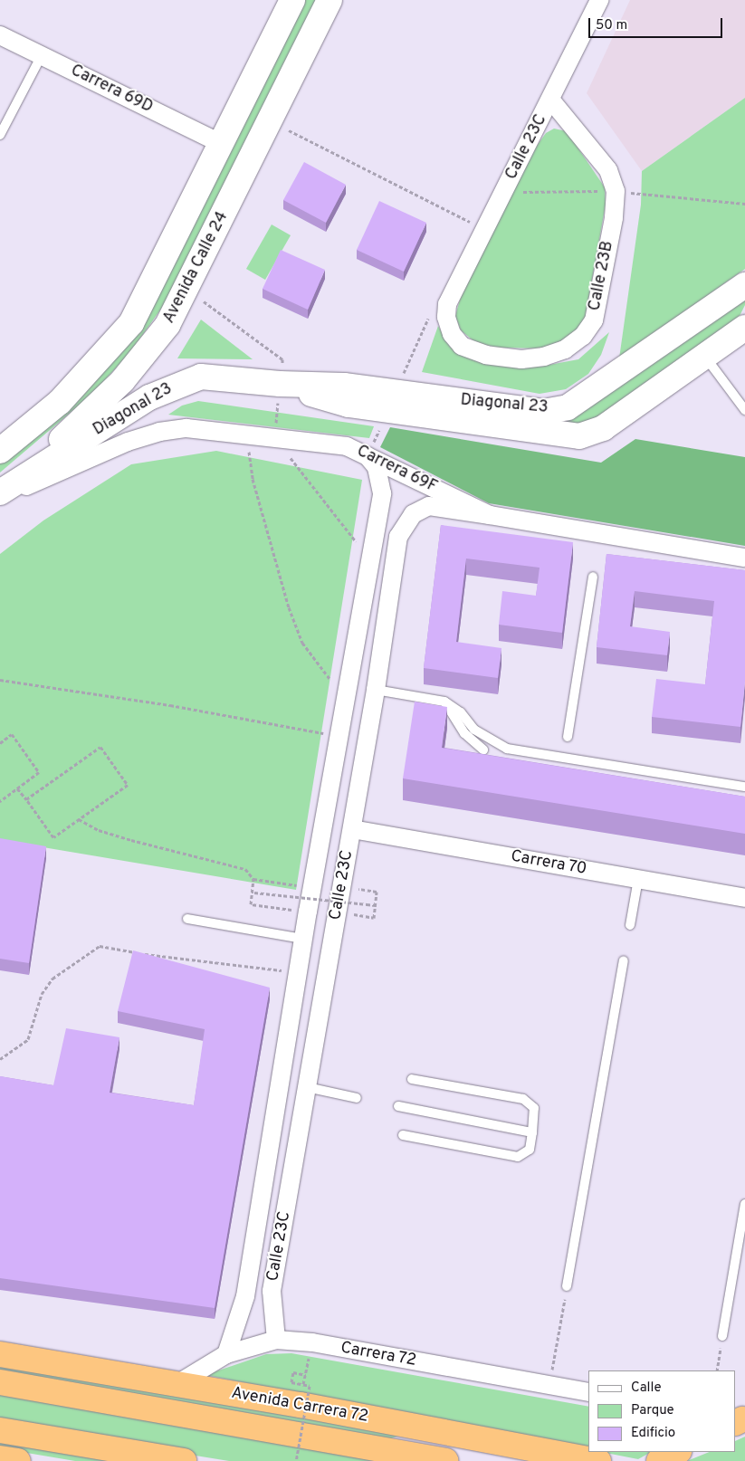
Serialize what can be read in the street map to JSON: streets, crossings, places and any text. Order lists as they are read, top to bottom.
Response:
{
  "streets": {
    "highway": ["Avenida Carrera 72"],
    "street": [
      "Carrera 69D",
      "Calle 23C",
      "Avenida Calle 24",
      "Calle 23B",
      "Diagonal 23",
      "Carrera 69F",
      "Carrera 70",
      "Carrera 72"
    ]
  },
  "crossings": [
    ["Carrera 69D", "Avenida Calle 24"],
    ["Calle 23C", "Calle 23B"],
    ["Calle 23C", "Carrera 69F"],
    ["Calle 23C", "Carrera 70"],
    ["Calle 23C", "Carrera 72"],
    ["Carrera 72", "Avenida Carrera 72"]
  ],
  "legend": ["Calle", "Parque", "Edificio"],
  "scale_bar": "50 m"
}
